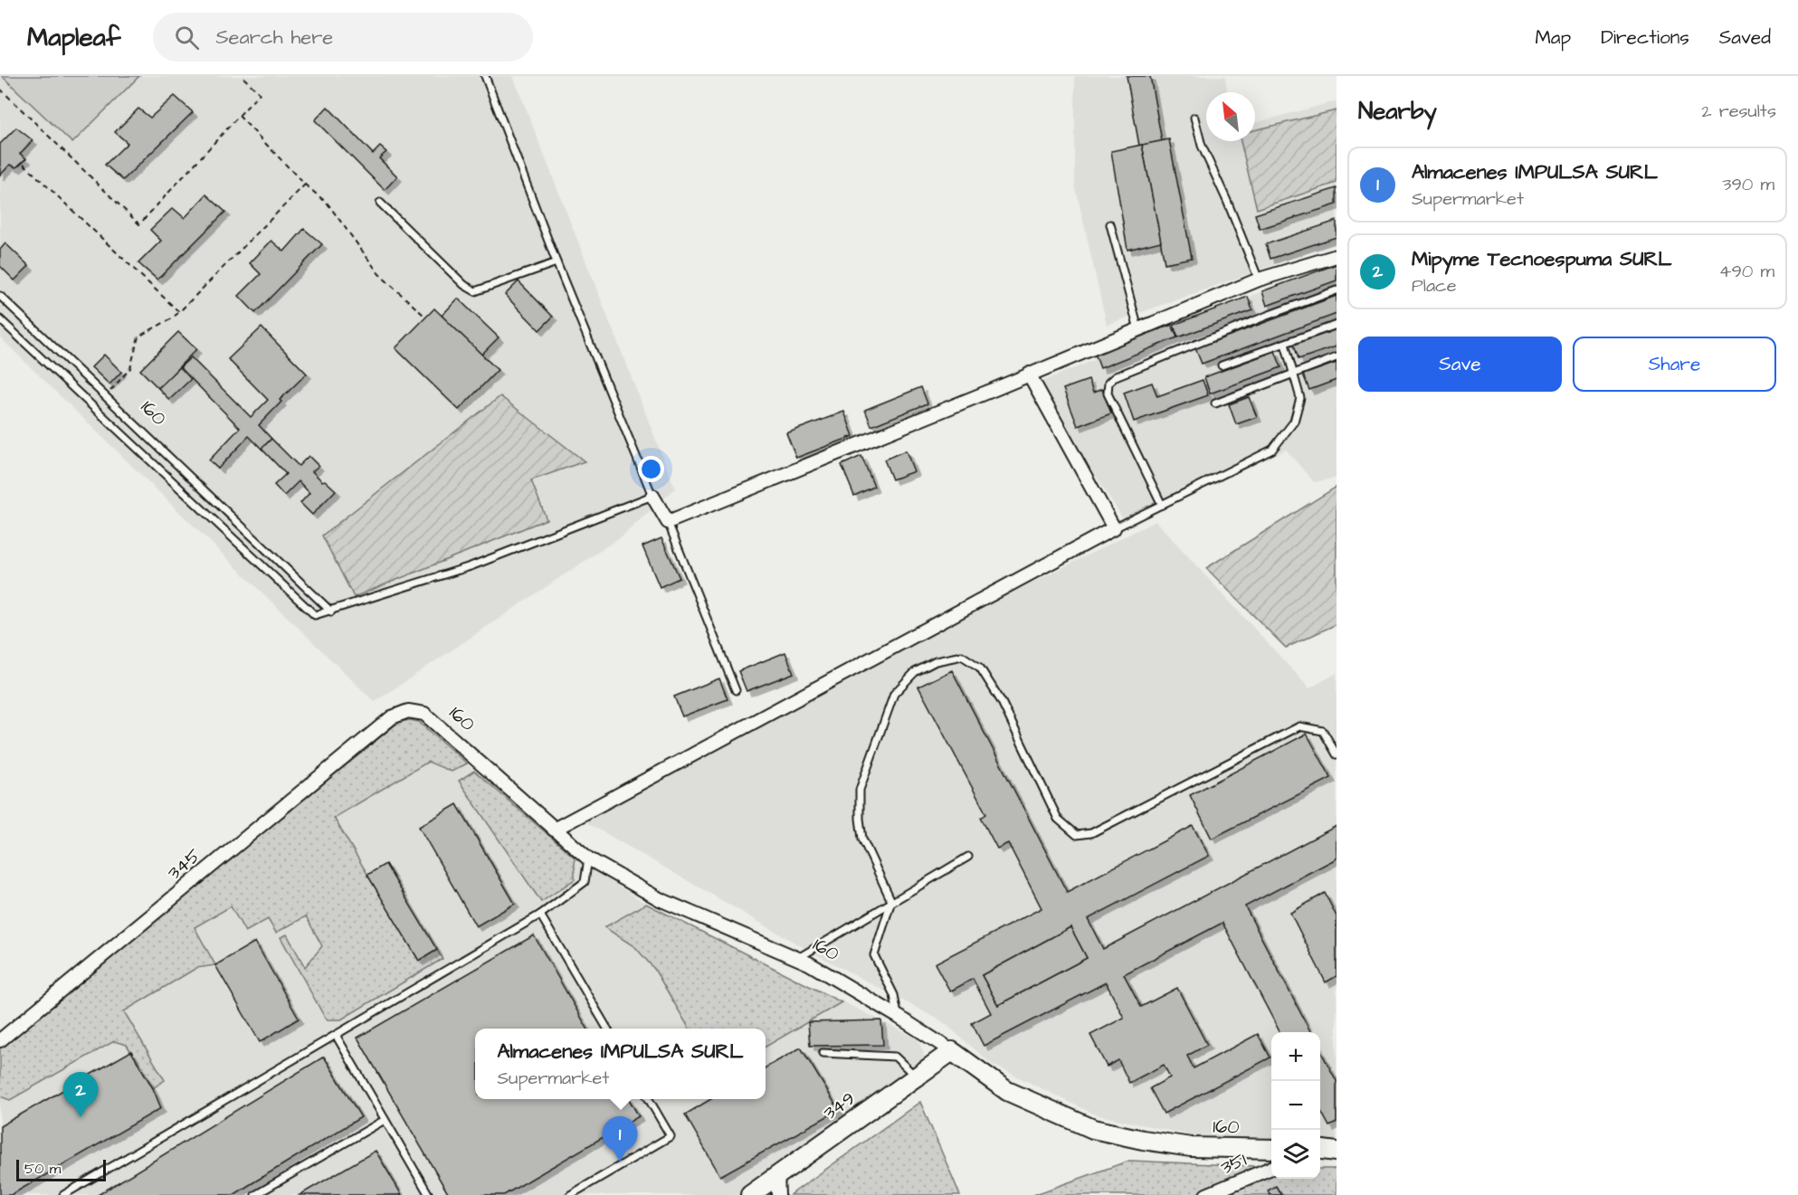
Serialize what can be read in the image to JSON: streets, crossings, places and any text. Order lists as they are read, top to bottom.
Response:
{
  "streets": {
    "street": [
      "160",
      "345",
      "349",
      "351"
    ]
  },
  "crossings": [
    ["160", "345"],
    ["160", "349"]
  ],
  "scale_bar": "50 m",
  "north": "top left",
  "page": {
    "header": "Mapleaf",
    "search": "Search here",
    "nav": ["Map", "Directions", "Saved"],
    "heading": ["Nearby", "2 results"],
    "list": [
      {
        "mark": "1",
        "name": "Almacenes IMPULSA SURL",
        "note": "Supermarket",
        "value": "390 m"
      },
      {
        "mark": "2",
        "name": "Mipyme Tecnoespuma SURL",
        "note": "Place",
        "value": "490 m"
      }
    ],
    "buttons": ["Save", "Share"],
    "popup": ["Almacenes IMPULSA SURL", "Supermarket"],
    "map_buttons": ["+", "−"],
    "pins": ["2", "1"],
    "scale": "50 m"
  }
}
